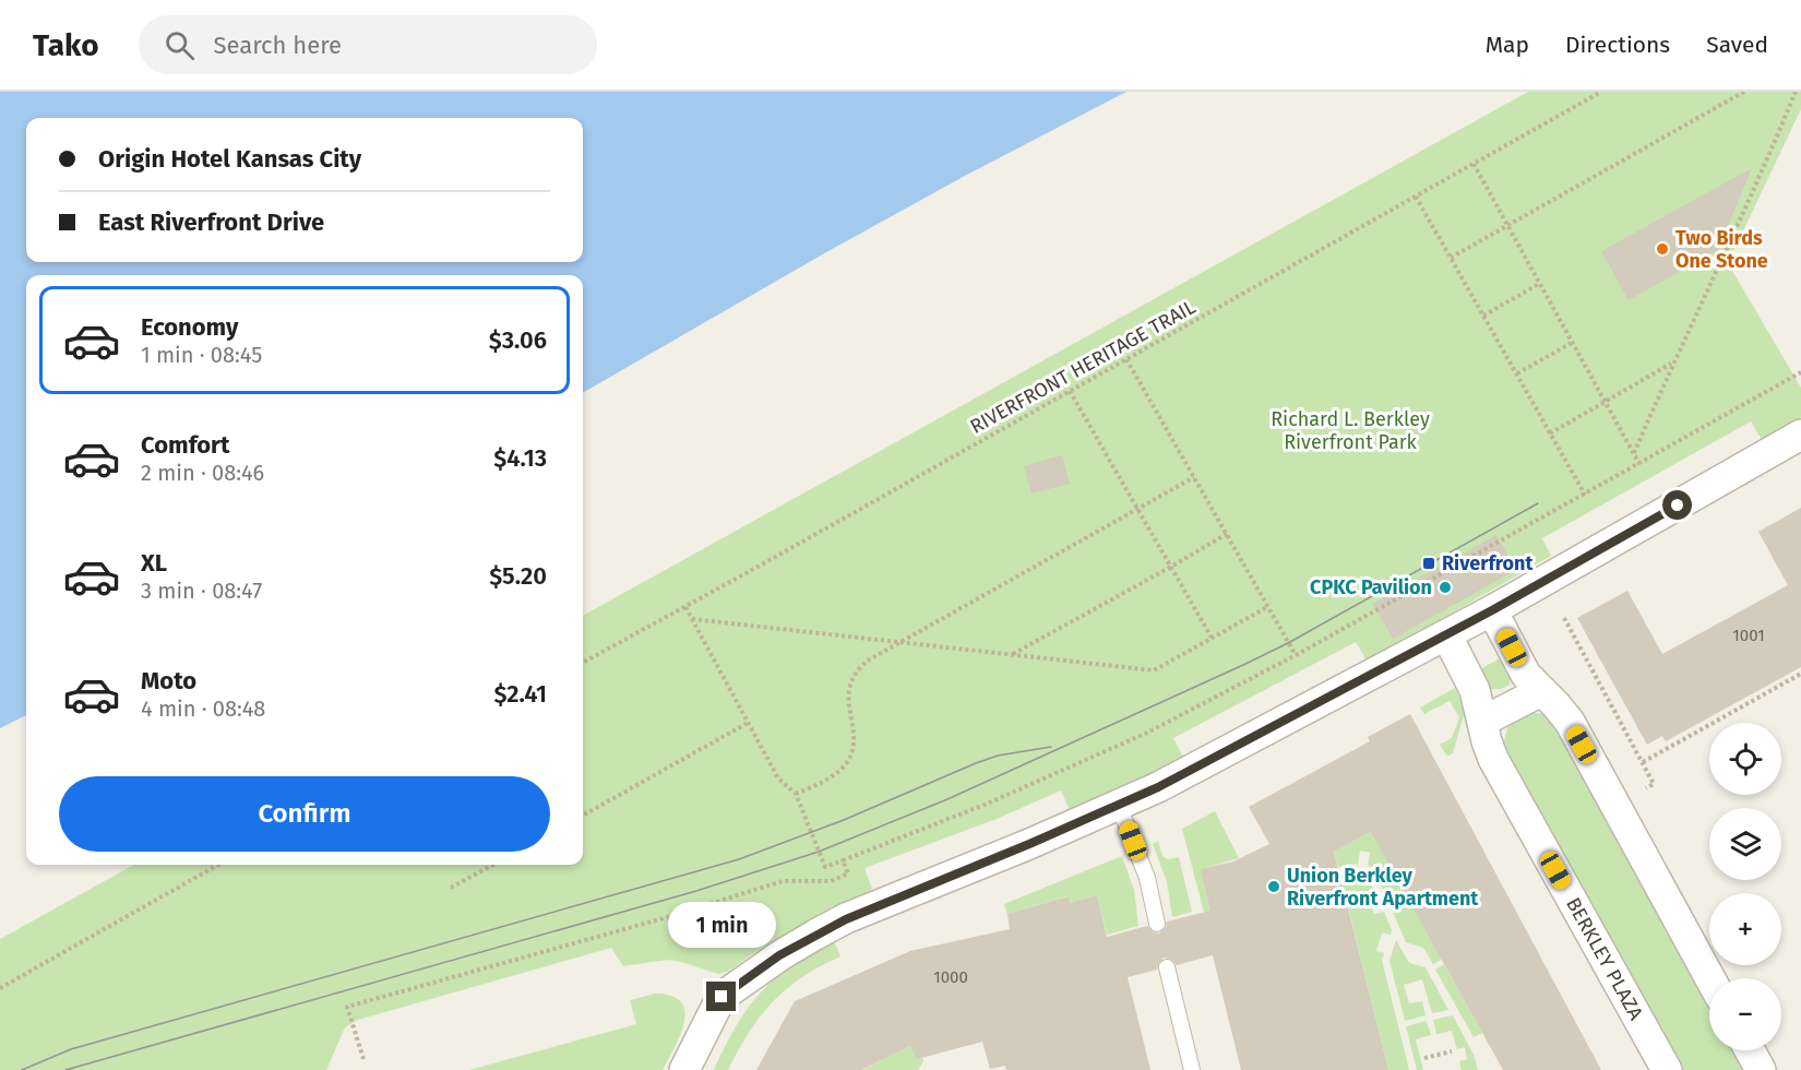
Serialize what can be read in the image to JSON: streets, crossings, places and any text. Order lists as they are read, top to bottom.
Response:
{
  "streets": {
    "street": ["BERKLEY PLAZA"],
    "path": ["RIVERFRONT HERITAGE TRAIL"]
  },
  "parks": ["Richard L. Berkley Riverfront Park"],
  "places": {
    "other": ["Two Birds One Stone", "CPKC Pavilion", "Union Berkley Riverfront Apartment"],
    "transit": ["Riverfront"]
  },
  "house_numbers": ["1001", "1000"],
  "page": {
    "header": "Tako",
    "search": "Search here",
    "nav": ["Map", "Directions", "Saved"],
    "banner": ["Origin Hotel Kansas City", "East Riverfront Drive"],
    "list": [
      {
        "name": "Economy",
        "note": "1 min · 08:45",
        "value": "$3.06"
      },
      {
        "name": "Comfort",
        "note": "2 min · 08:46",
        "value": "$4.13"
      },
      {
        "name": "XL",
        "note": "3 min · 08:47",
        "value": "$5.20"
      },
      {
        "name": "Moto",
        "note": "4 min · 08:48",
        "value": "$2.41"
      }
    ],
    "map_buttons": ["+", "−"],
    "buttons": "Confirm",
    "bubble": "1 min"
  }
}
